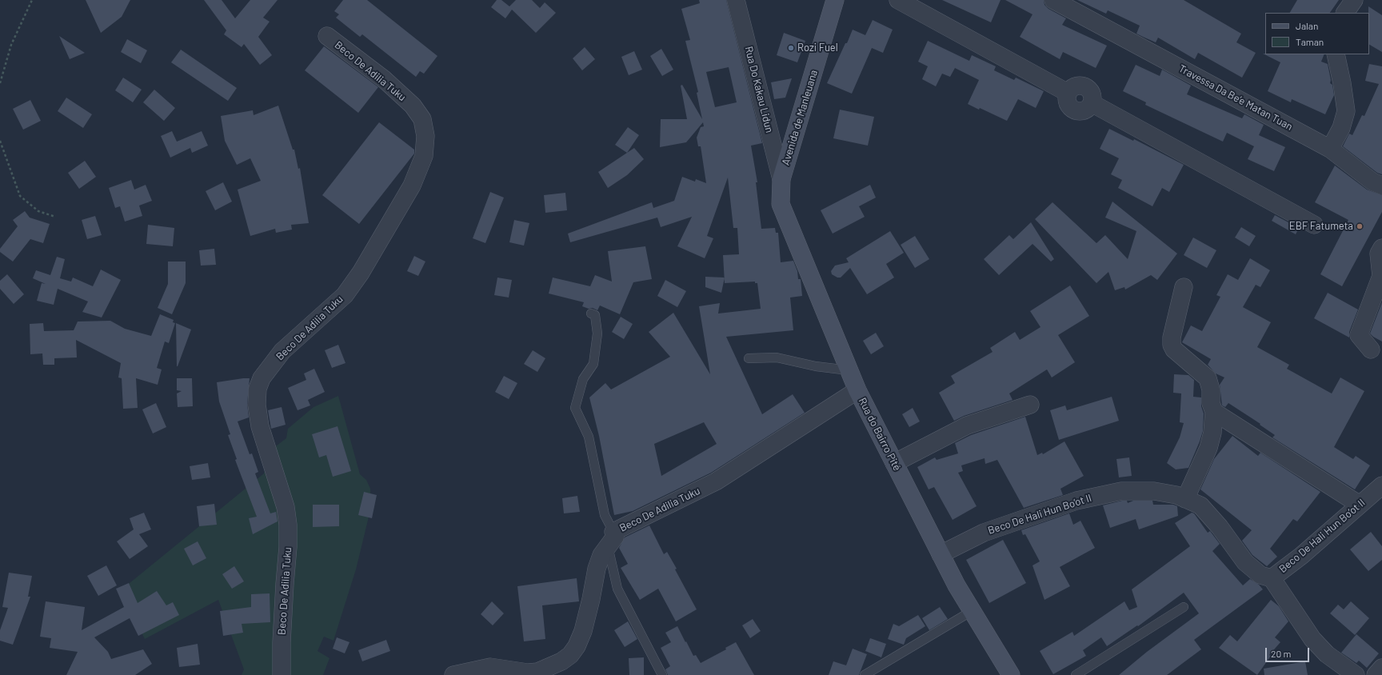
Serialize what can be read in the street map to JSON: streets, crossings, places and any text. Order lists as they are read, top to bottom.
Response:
{
  "streets": {
    "main road": ["Avenida de Manleuana", "Rua do Bairro Pité"],
    "street": [
      "Beco De Adilia Tuku",
      "Rua Do Kakau Lidun",
      "Travessa Da Be’e Matan Tuan",
      "Beco De Hali Hun Bo’ot II"
    ]
  },
  "crossings": [
    ["Beco De Adilia Tuku", "Rua do Bairro Pité"],
    ["Rua Do Kakau Lidun", "Avenida de Manleuana"],
    ["Rua Do Kakau Lidun", "Rua do Bairro Pité"],
    ["Avenida de Manleuana", "Rua do Bairro Pité"],
    ["Rua do Bairro Pité", "Beco De Hali Hun Bo’ot II"]
  ],
  "places": ["Rozi Fuel", "EBF Fatumeta"],
  "legend": ["Jalan", "Taman"],
  "scale_bar": "20 m"
}
